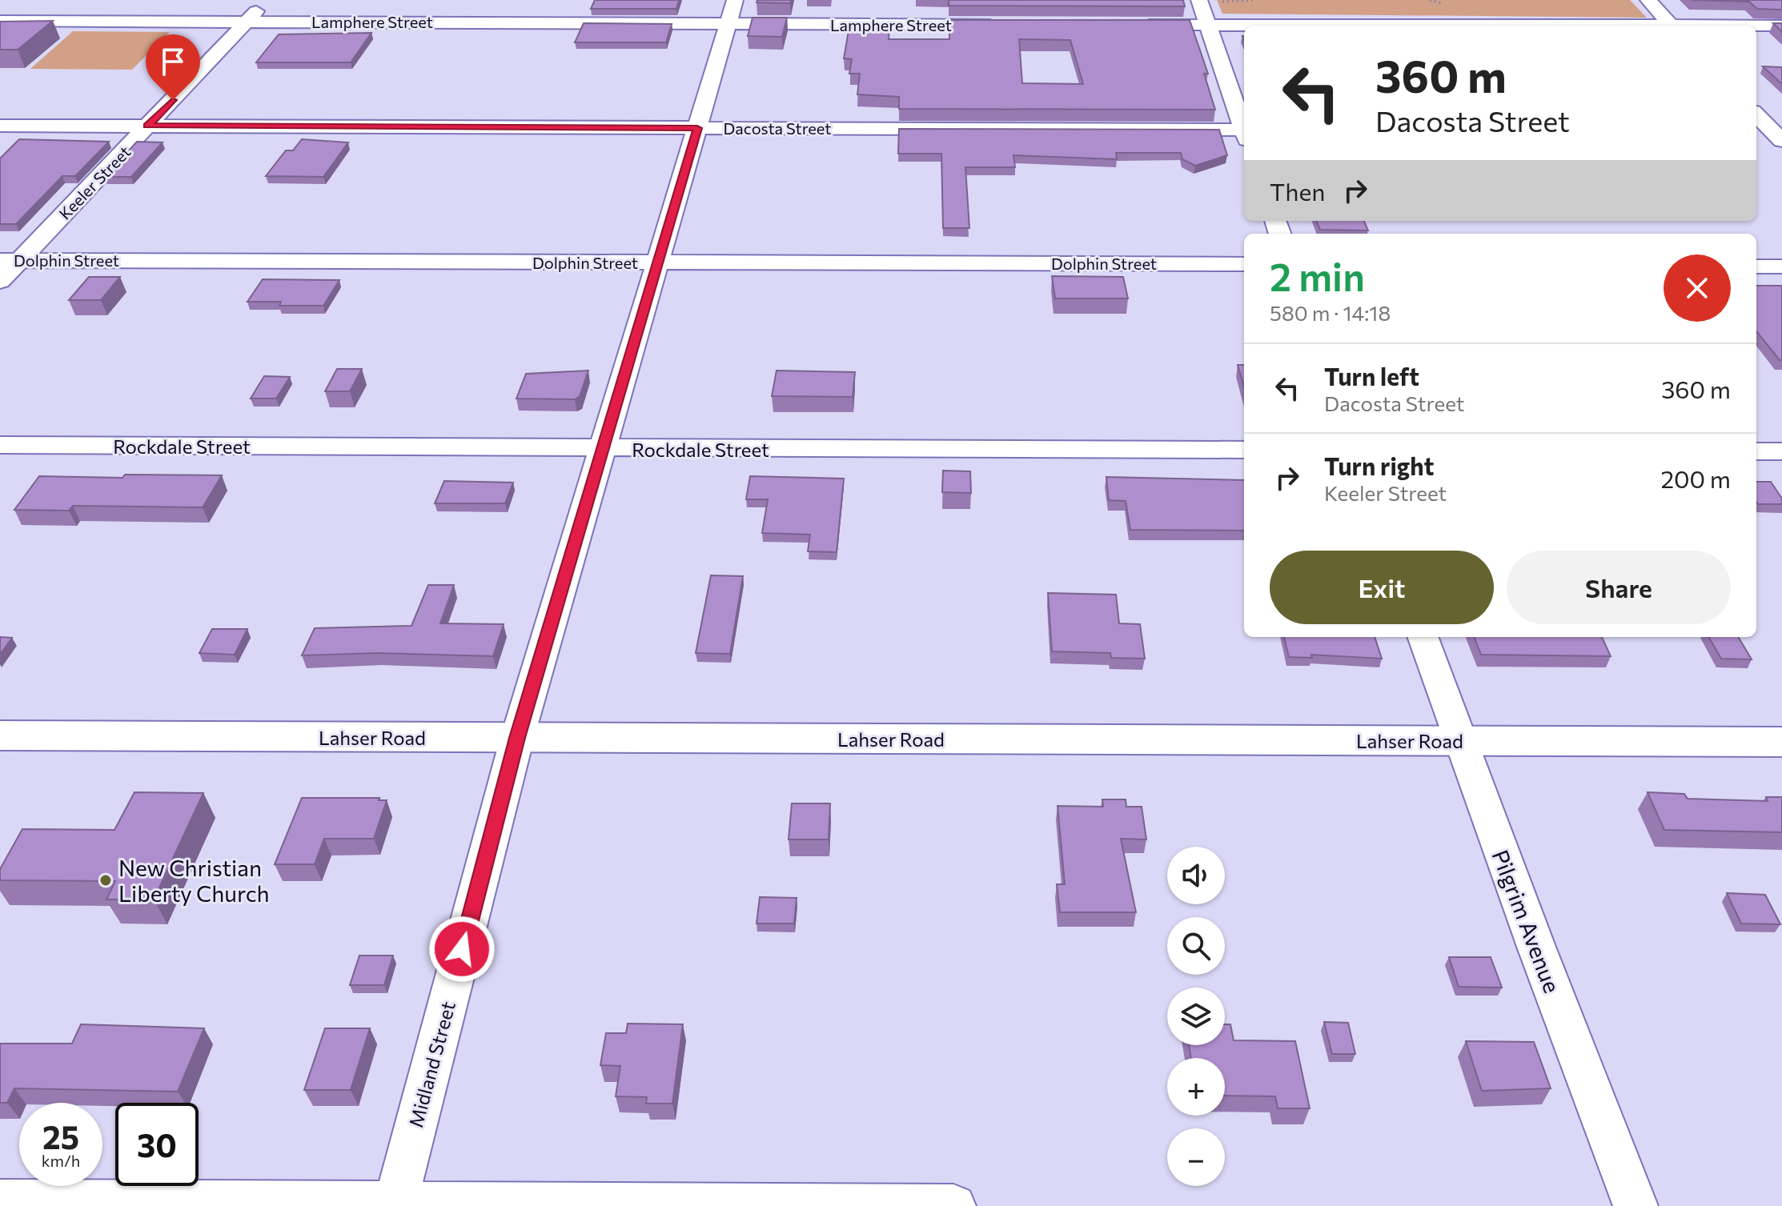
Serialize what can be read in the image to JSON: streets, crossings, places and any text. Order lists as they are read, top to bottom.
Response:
{
  "streets": {
    "main road": ["Lahser Road"],
    "street": [
      "Lamphere Street",
      "Dacosta Street",
      "Keeler Street",
      "Dolphin Street",
      "Rockdale Street",
      "Pilgrim Avenue",
      "Midland Street"
    ]
  },
  "crossings": [
    ["Lamphere Street", "Keeler Street"],
    ["Lamphere Street", "Midland Street"],
    ["Dacosta Street", "Keeler Street"],
    ["Dacosta Street", "Midland Street"],
    ["Keeler Street", "Dolphin Street"],
    ["Dolphin Street", "Midland Street"],
    ["Rockdale Street", "Midland Street"],
    ["Lahser Road", "Pilgrim Avenue"],
    ["Lahser Road", "Midland Street"]
  ],
  "places": ["New Christian Liberty Church"],
  "page": {
    "turn": ["360 m", "Dacosta Street"],
    "then": "Then",
    "heading": ["2 min", "580 m · 14:18"],
    "list": [
      {
        "name": "Turn left",
        "note": "Dacosta Street",
        "value": "360 m"
      },
      {
        "name": "Turn right",
        "note": "Keeler Street",
        "value": "200 m"
      }
    ],
    "buttons": ["Exit", "Share"],
    "map_buttons": ["+", "−"],
    "speed": "25 km/h",
    "limit": "30"
  }
}
